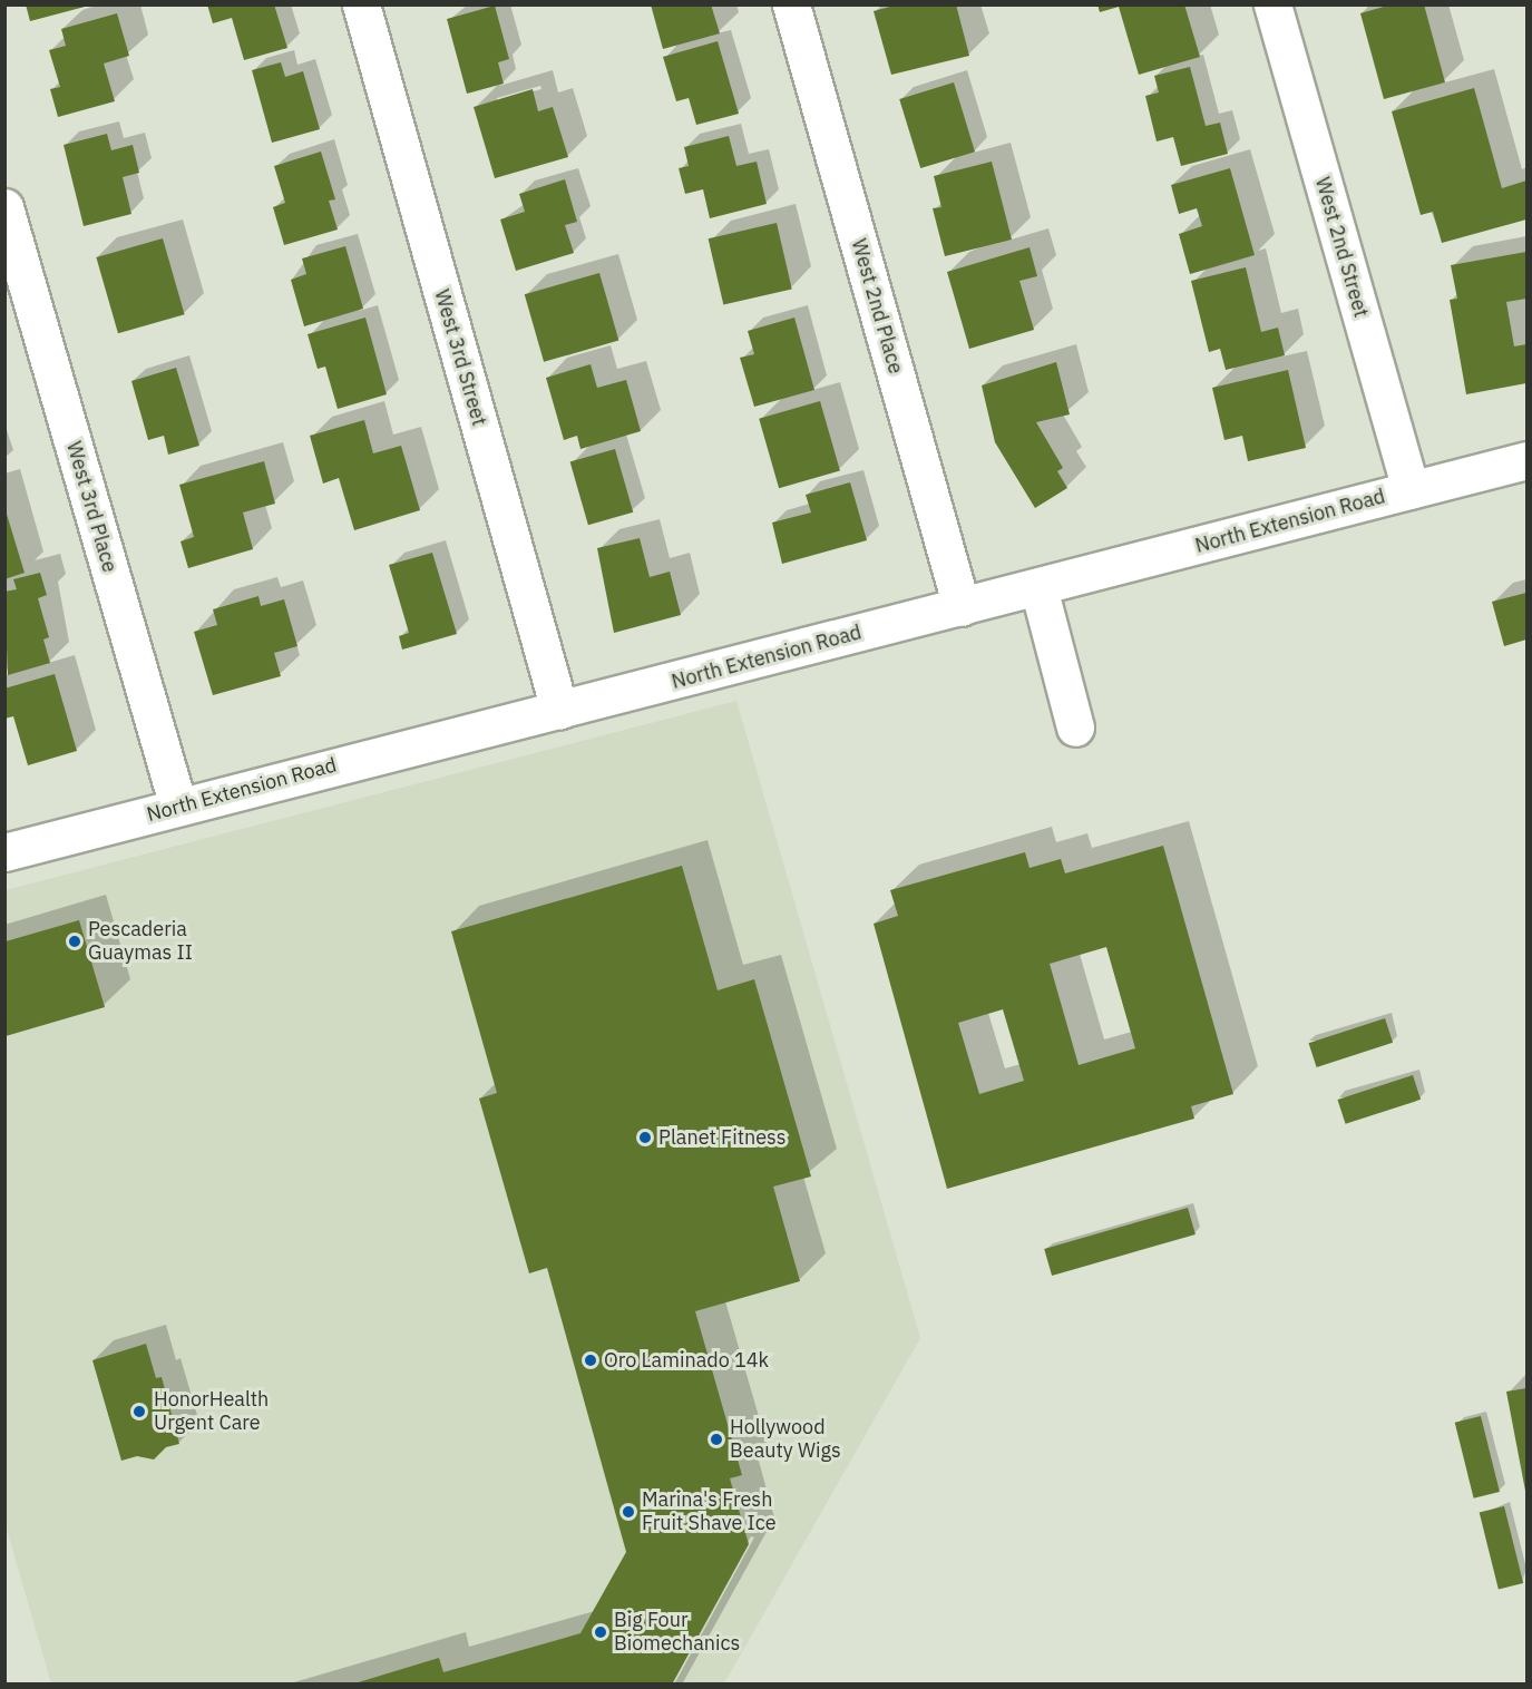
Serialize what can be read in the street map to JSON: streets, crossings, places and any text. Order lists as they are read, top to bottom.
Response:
{
  "streets": {
    "street": [
      "West 2nd Street",
      "West 2nd Place",
      "West 3rd Street",
      "West 3rd Place",
      "North Extension Road"
    ]
  },
  "crossings": [
    ["West 2nd Street", "North Extension Road"],
    ["West 2nd Place", "North Extension Road"],
    ["West 3rd Street", "North Extension Road"],
    ["West 3rd Place", "North Extension Road"]
  ],
  "places": [
    "Pescaderia Guaymas II",
    "Planet Fitness",
    "Oro Laminado 14k",
    "HonorHealth Urgent Care",
    "Hollywood Beauty Wigs",
    "Marina's Fresh Fruit Shave Ice",
    "Big Four Biomechanics"
  ]
}
